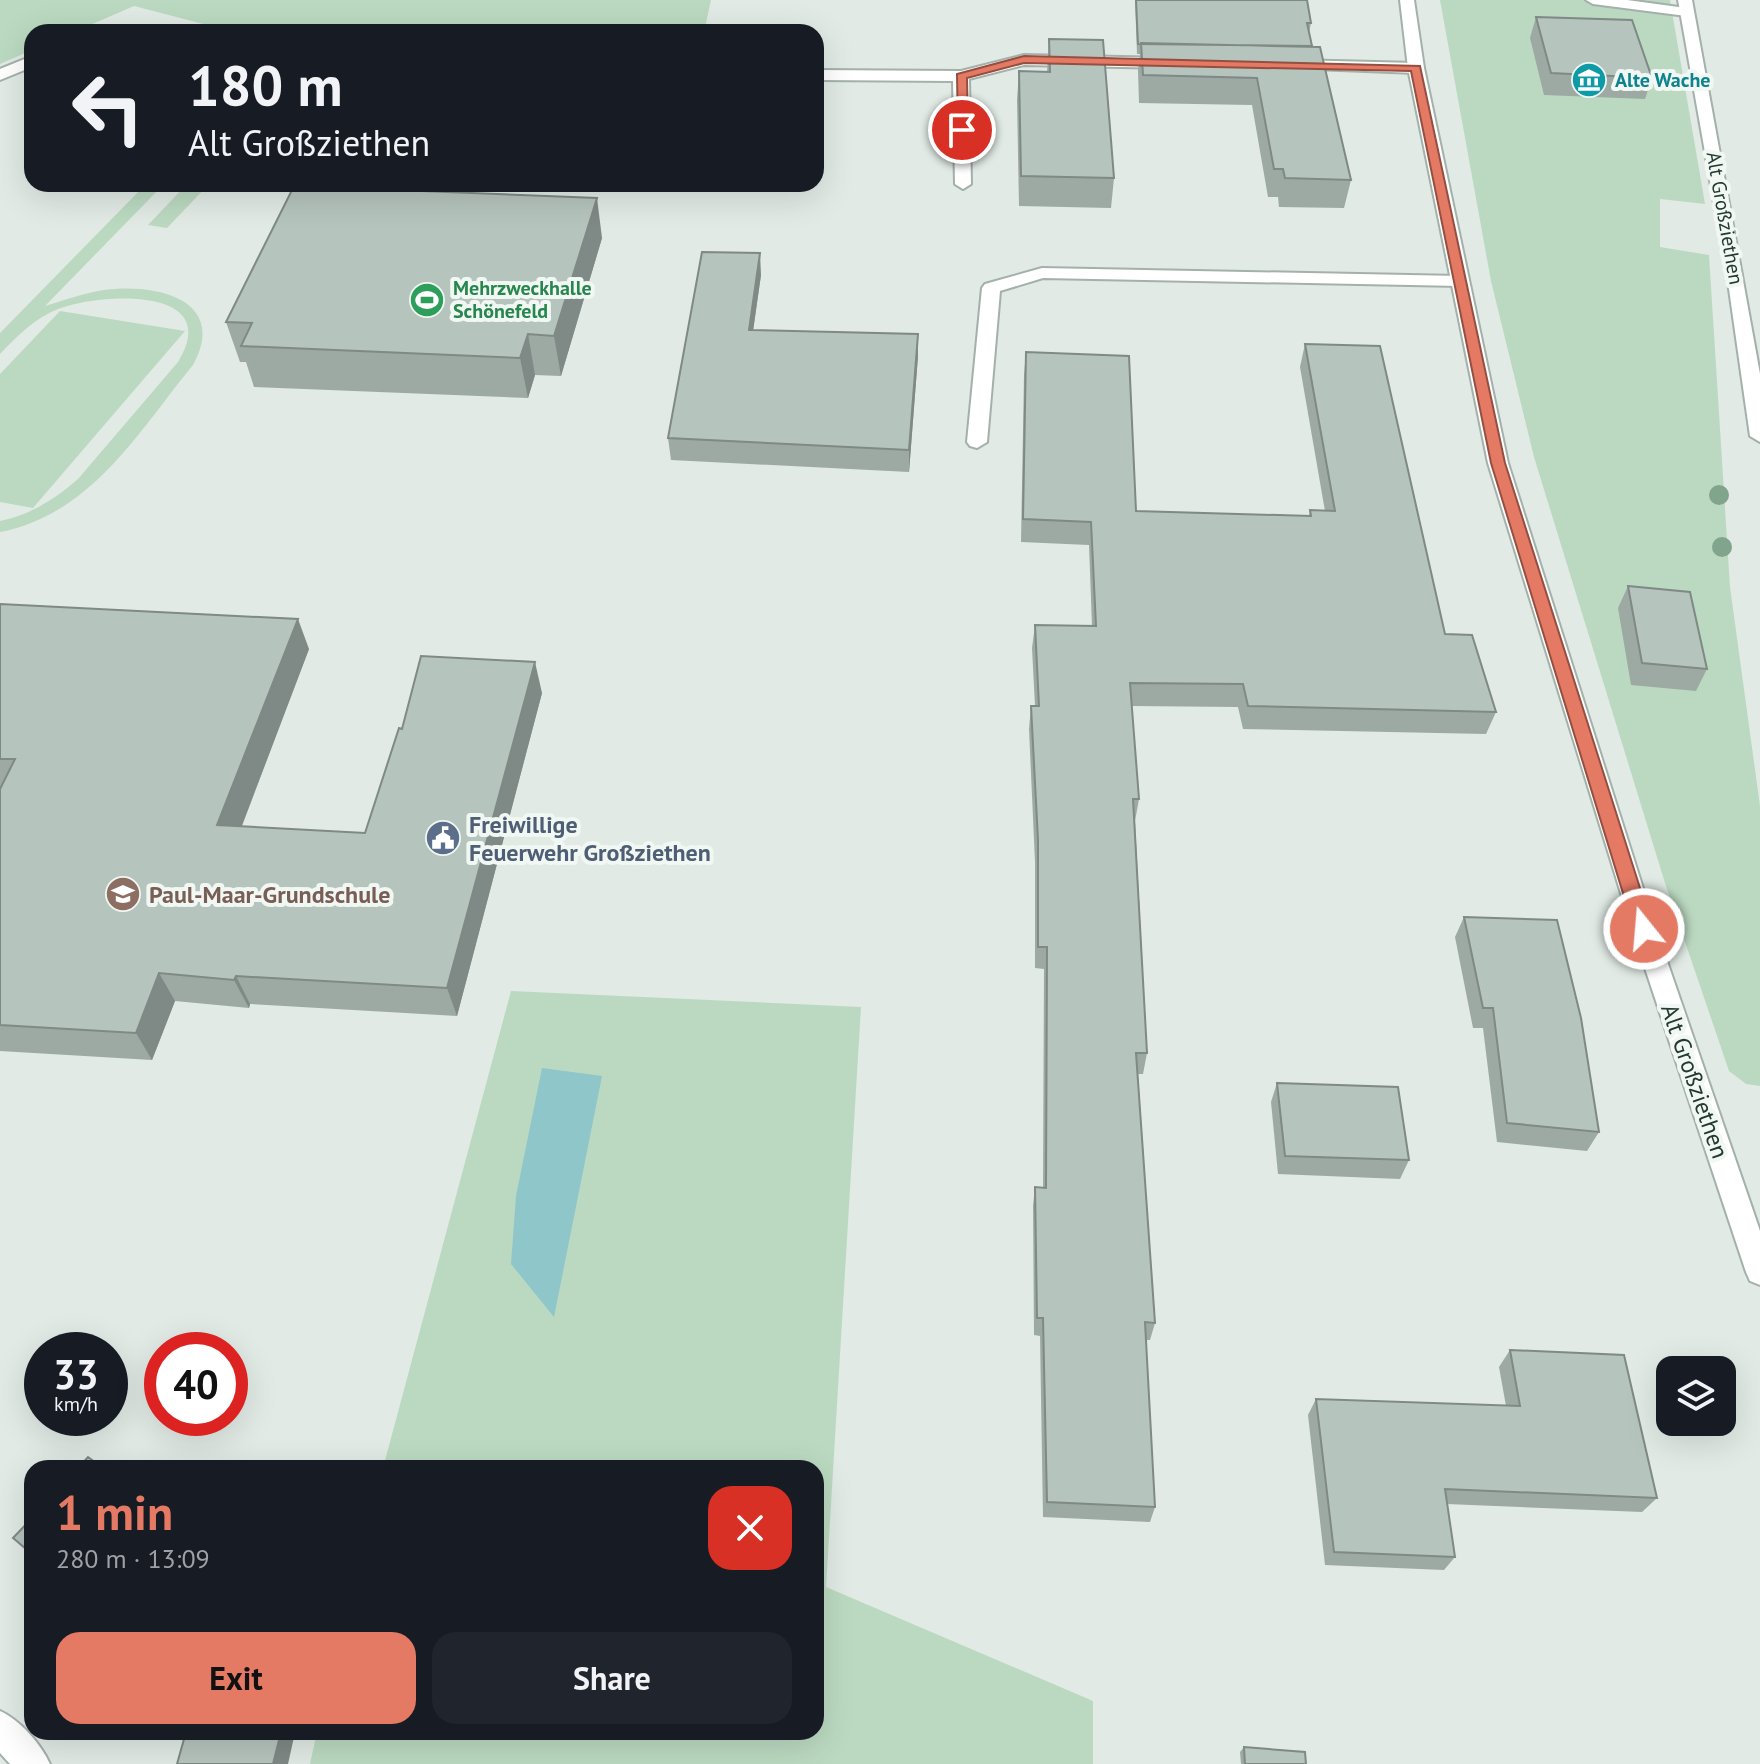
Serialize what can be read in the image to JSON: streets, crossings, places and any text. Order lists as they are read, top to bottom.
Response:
{
  "streets": {
    "street": ["Alt Großziethen"]
  },
  "places": {
    "museum": ["Alte Wache"],
    "sports": ["Mehrzweckhalle Schönefeld"],
    "public building": ["Freiwillige Feuerwehr Großziethen"],
    "school or university": ["Paul-Maar-Grundschule"]
  },
  "page": {
    "turn": ["180 m", "Alt Großziethen"],
    "speed": "33 km/h",
    "limit": "40",
    "heading": ["1 min", "280 m · 13:09"],
    "buttons": ["Exit", "Share"]
  }
}
